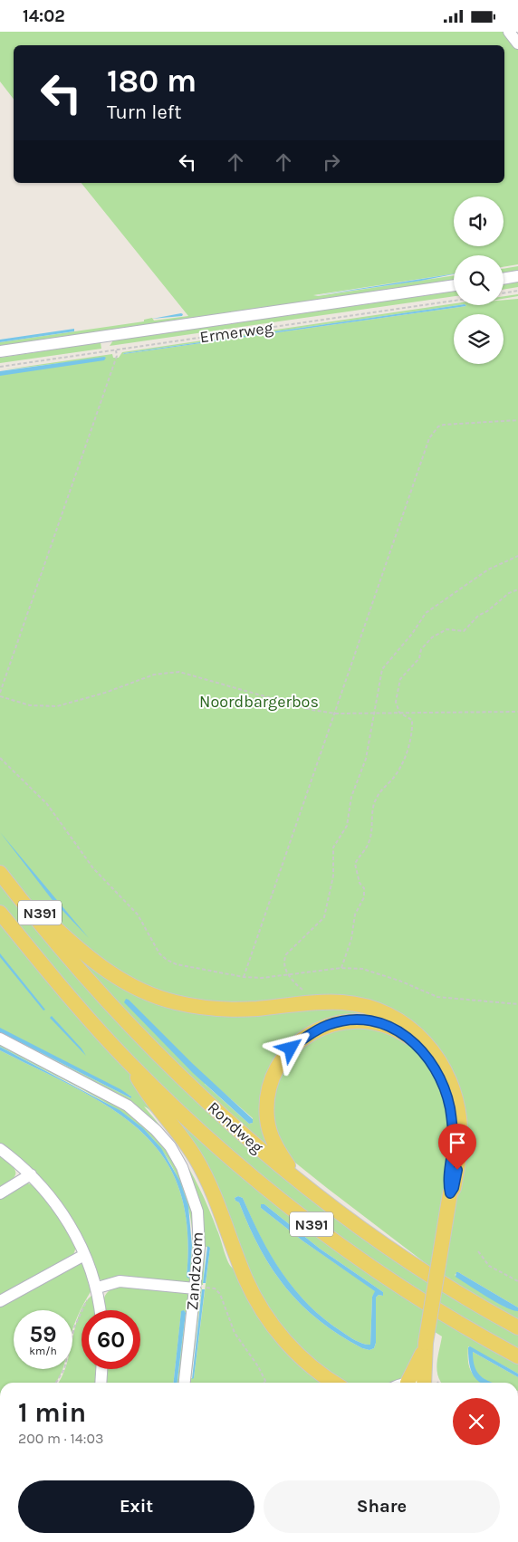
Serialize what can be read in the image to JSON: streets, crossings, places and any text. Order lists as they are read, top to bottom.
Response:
{
  "streets": {
    "main road": ["N391", "Rondweg"],
    "street": ["Ermerweg", "Zandzoom"]
  },
  "crossings": [
    ["N391", "Rondweg"]
  ],
  "parks": ["Noordbargerbos"],
  "page": {
    "status": "14:02",
    "turn": ["180 m", "Turn left"],
    "speed": "59 km/h",
    "limit": "60",
    "heading": ["1 min", "200 m · 14:03"],
    "buttons": ["Exit", "Share"]
  }
}
